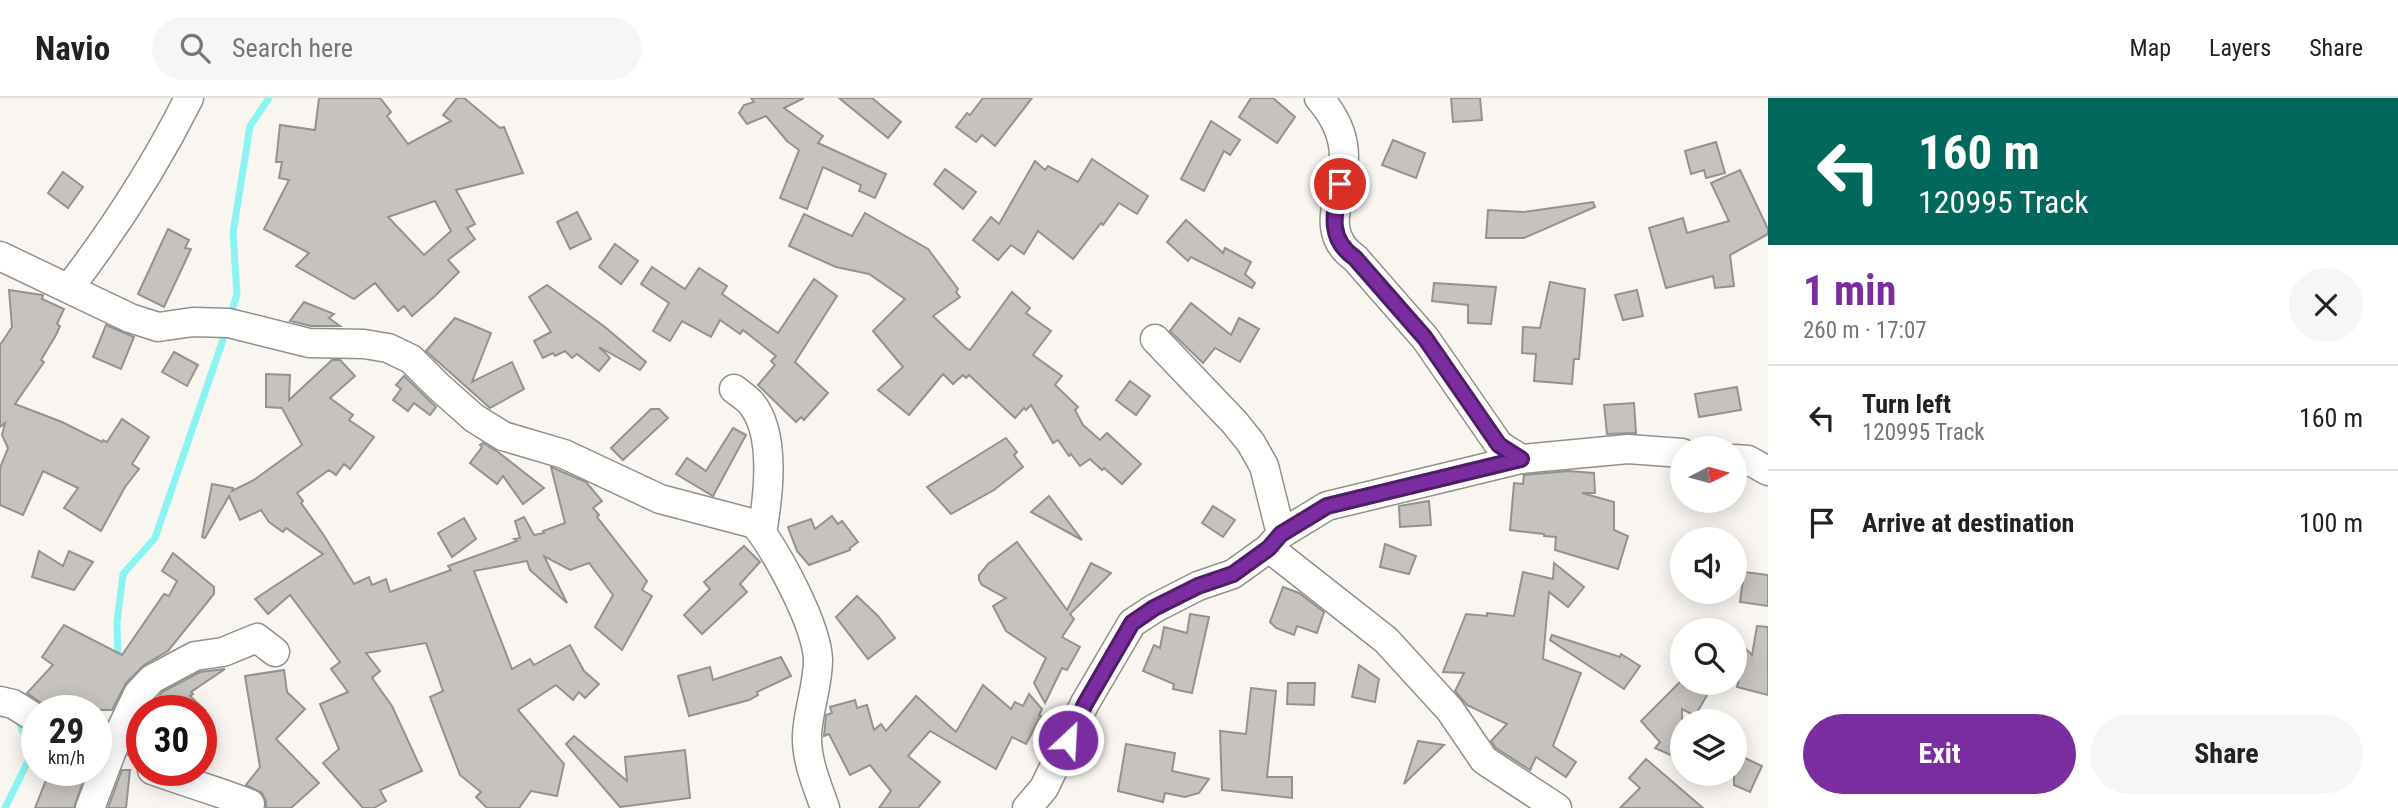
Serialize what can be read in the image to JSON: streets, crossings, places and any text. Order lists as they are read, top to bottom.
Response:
{
  "north": "right",
  "page": {
    "header": "Navio",
    "search": "Search here",
    "nav": ["Map", "Layers", "Share"],
    "turn": ["160 m", "120995 Track"],
    "heading": ["1 min", "260 m · 17:07"],
    "list": [
      {
        "name": "Turn left",
        "note": "120995 Track",
        "value": "160 m"
      },
      {
        "name": "Arrive at destination",
        "value": "100 m"
      }
    ],
    "speed": "29 km/h",
    "limit": "30",
    "buttons": ["Exit", "Share"]
  }
}
